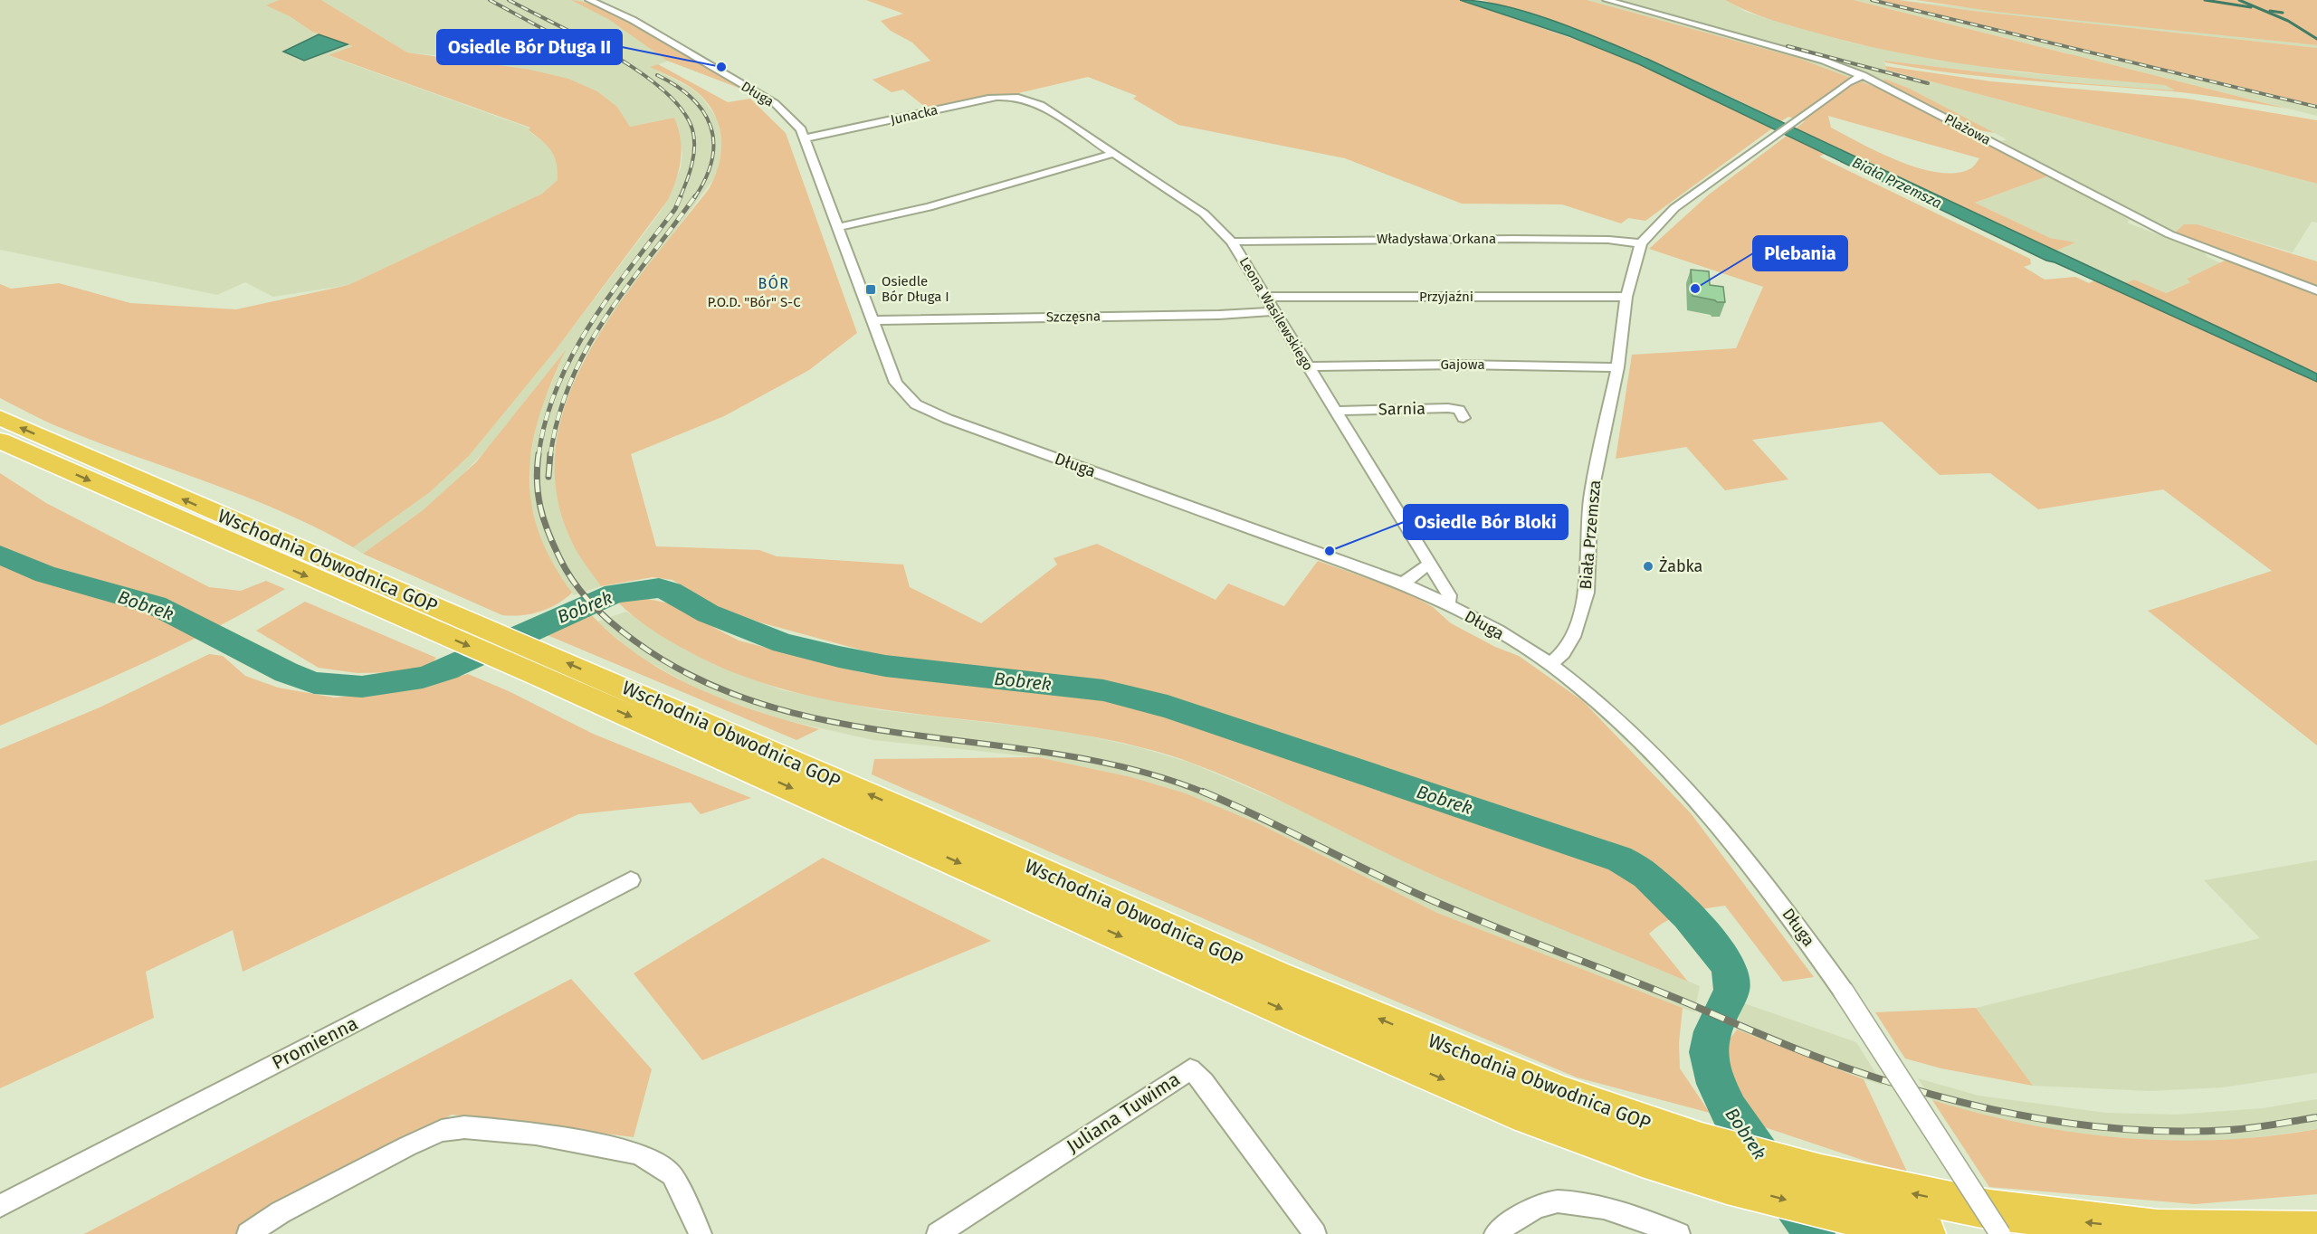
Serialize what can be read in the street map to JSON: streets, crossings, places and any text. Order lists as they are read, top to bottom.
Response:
{
  "streets": {
    "highway": ["Wschodnia Obwodnica GOP"],
    "street": [
      "Długa",
      "Junacka",
      "Plażowa",
      "Władysława Orkana",
      "Przyjaźni",
      "Leona Wasilewskiego",
      "Szczęsna",
      "Gajowa",
      "Sarnia",
      "Biała Przemsza",
      "Promienna",
      "Juliana Tuwima"
    ]
  },
  "crossings": [
    ["Długa", "Junacka"],
    ["Długa", "Leona Wasilewskiego"],
    ["Długa", "Szczęsna"],
    ["Długa", "Biała Przemsza"],
    ["Junacka", "Leona Wasilewskiego"],
    ["Plażowa", "Biała Przemsza"],
    ["Władysława Orkana", "Leona Wasilewskiego"],
    ["Władysława Orkana", "Biała Przemsza"],
    ["Przyjaźni", "Leona Wasilewskiego"],
    ["Przyjaźni", "Biała Przemsza"],
    ["Leona Wasilewskiego", "Szczęsna"],
    ["Leona Wasilewskiego", "Gajowa"],
    ["Leona Wasilewskiego", "Sarnia"],
    ["Gajowa", "Biała Przemsza"]
  ],
  "districts": ["BÓR"],
  "water": ["Biała Przemsza", "Bobrek"],
  "parks": ["P.O.D. \"Bór\" S-C"],
  "places": {
    "other": [
      "Osiedle Bór Długa II",
      "Plebania",
      "Osiedle Bór Bloki",
      "Żabka"
    ],
    "transit": ["Osiedle Bór Długa I"]
  }
}
